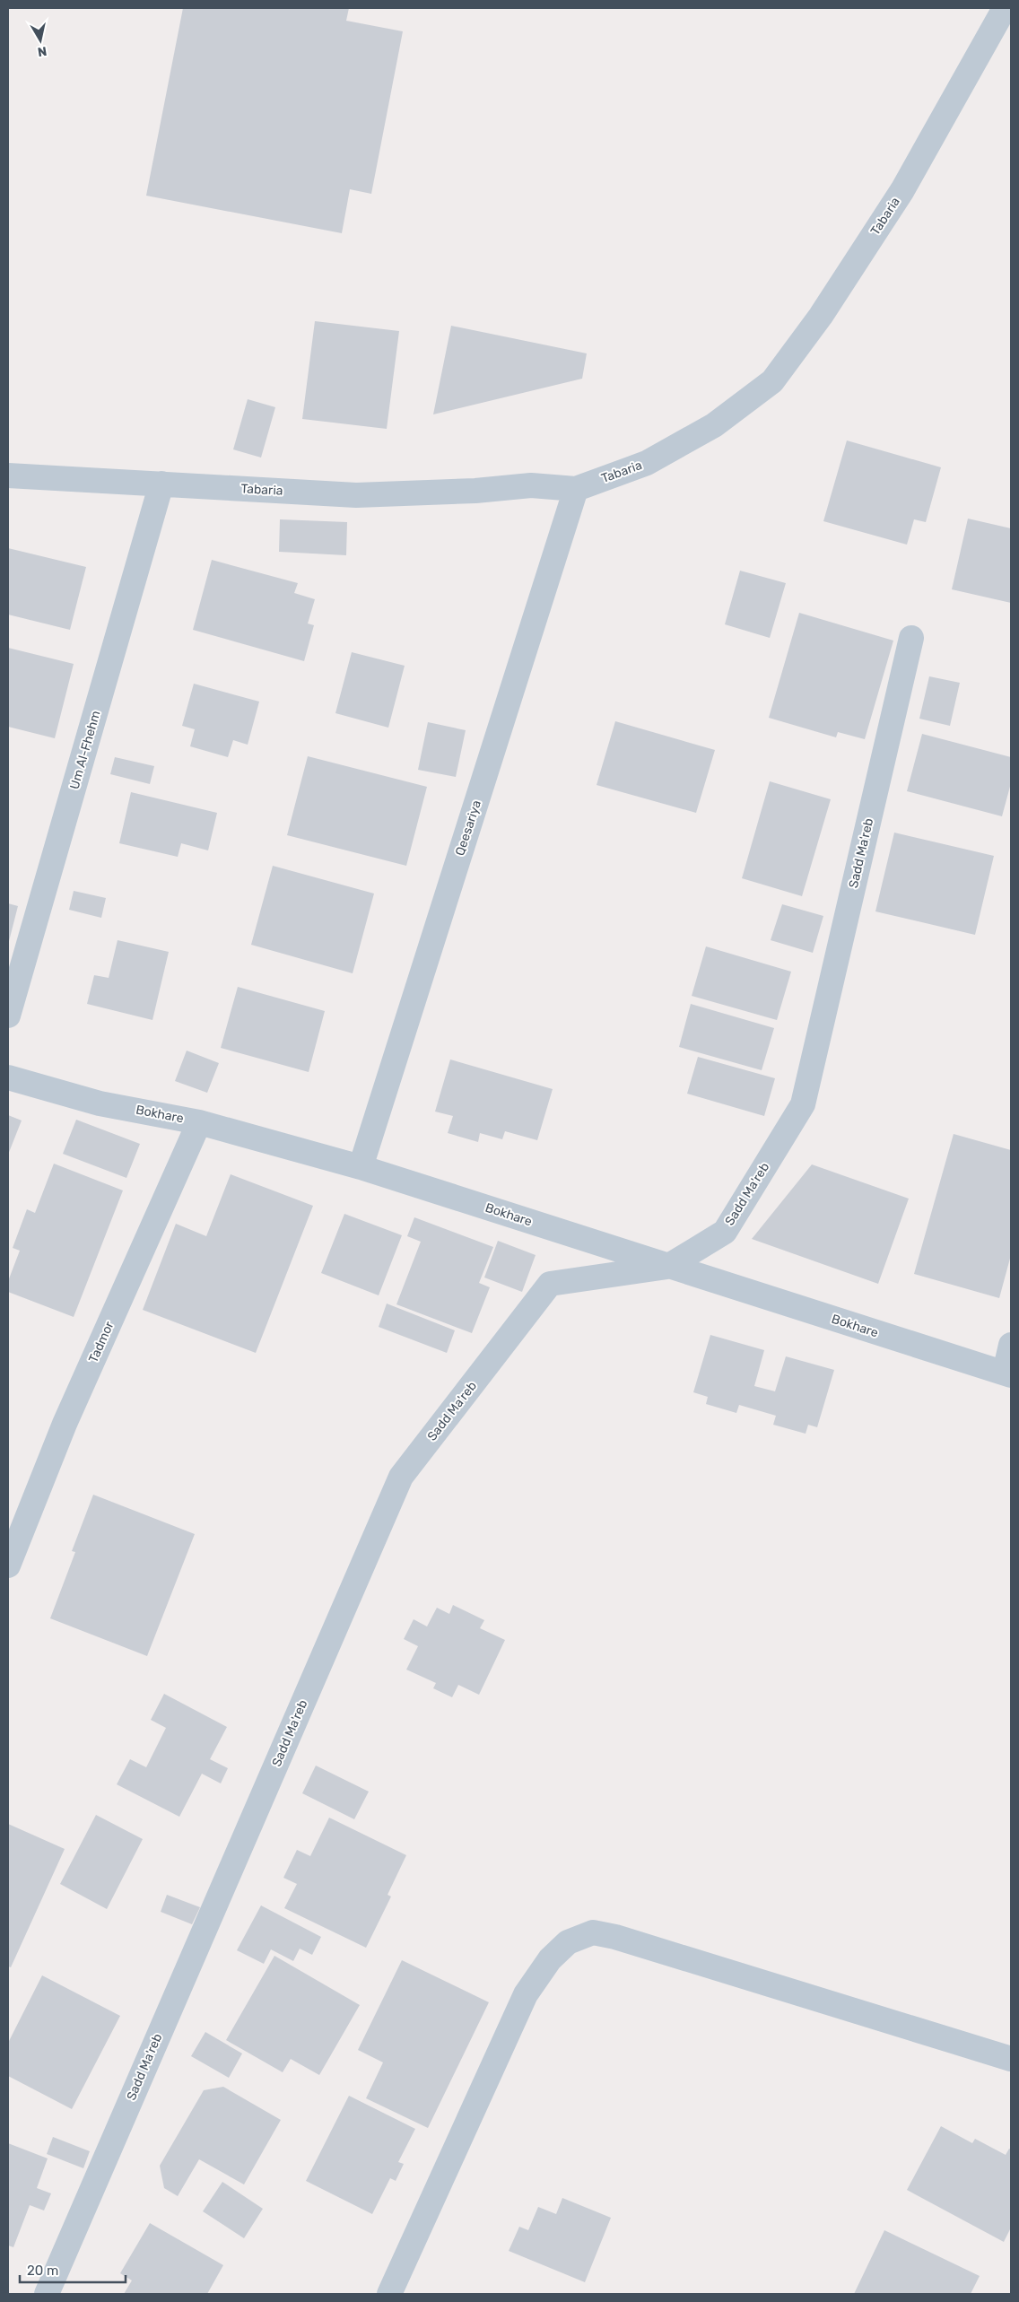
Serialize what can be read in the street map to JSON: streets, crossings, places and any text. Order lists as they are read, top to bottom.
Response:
{
  "streets": {
    "street": [
      "Tabaria",
      "Um Al-Fhehm",
      "Qeesariya",
      "Sadd Ma'reb",
      "Bokhare",
      "Tadmor"
    ]
  },
  "crossings": [
    ["Tabaria", "Um Al-Fhehm"],
    ["Tabaria", "Qeesariya"],
    ["Qeesariya", "Bokhare"],
    ["Sadd Ma'reb", "Bokhare"],
    ["Bokhare", "Tadmor"]
  ],
  "scale_bar": "20 m",
  "north": "bottom"
}
